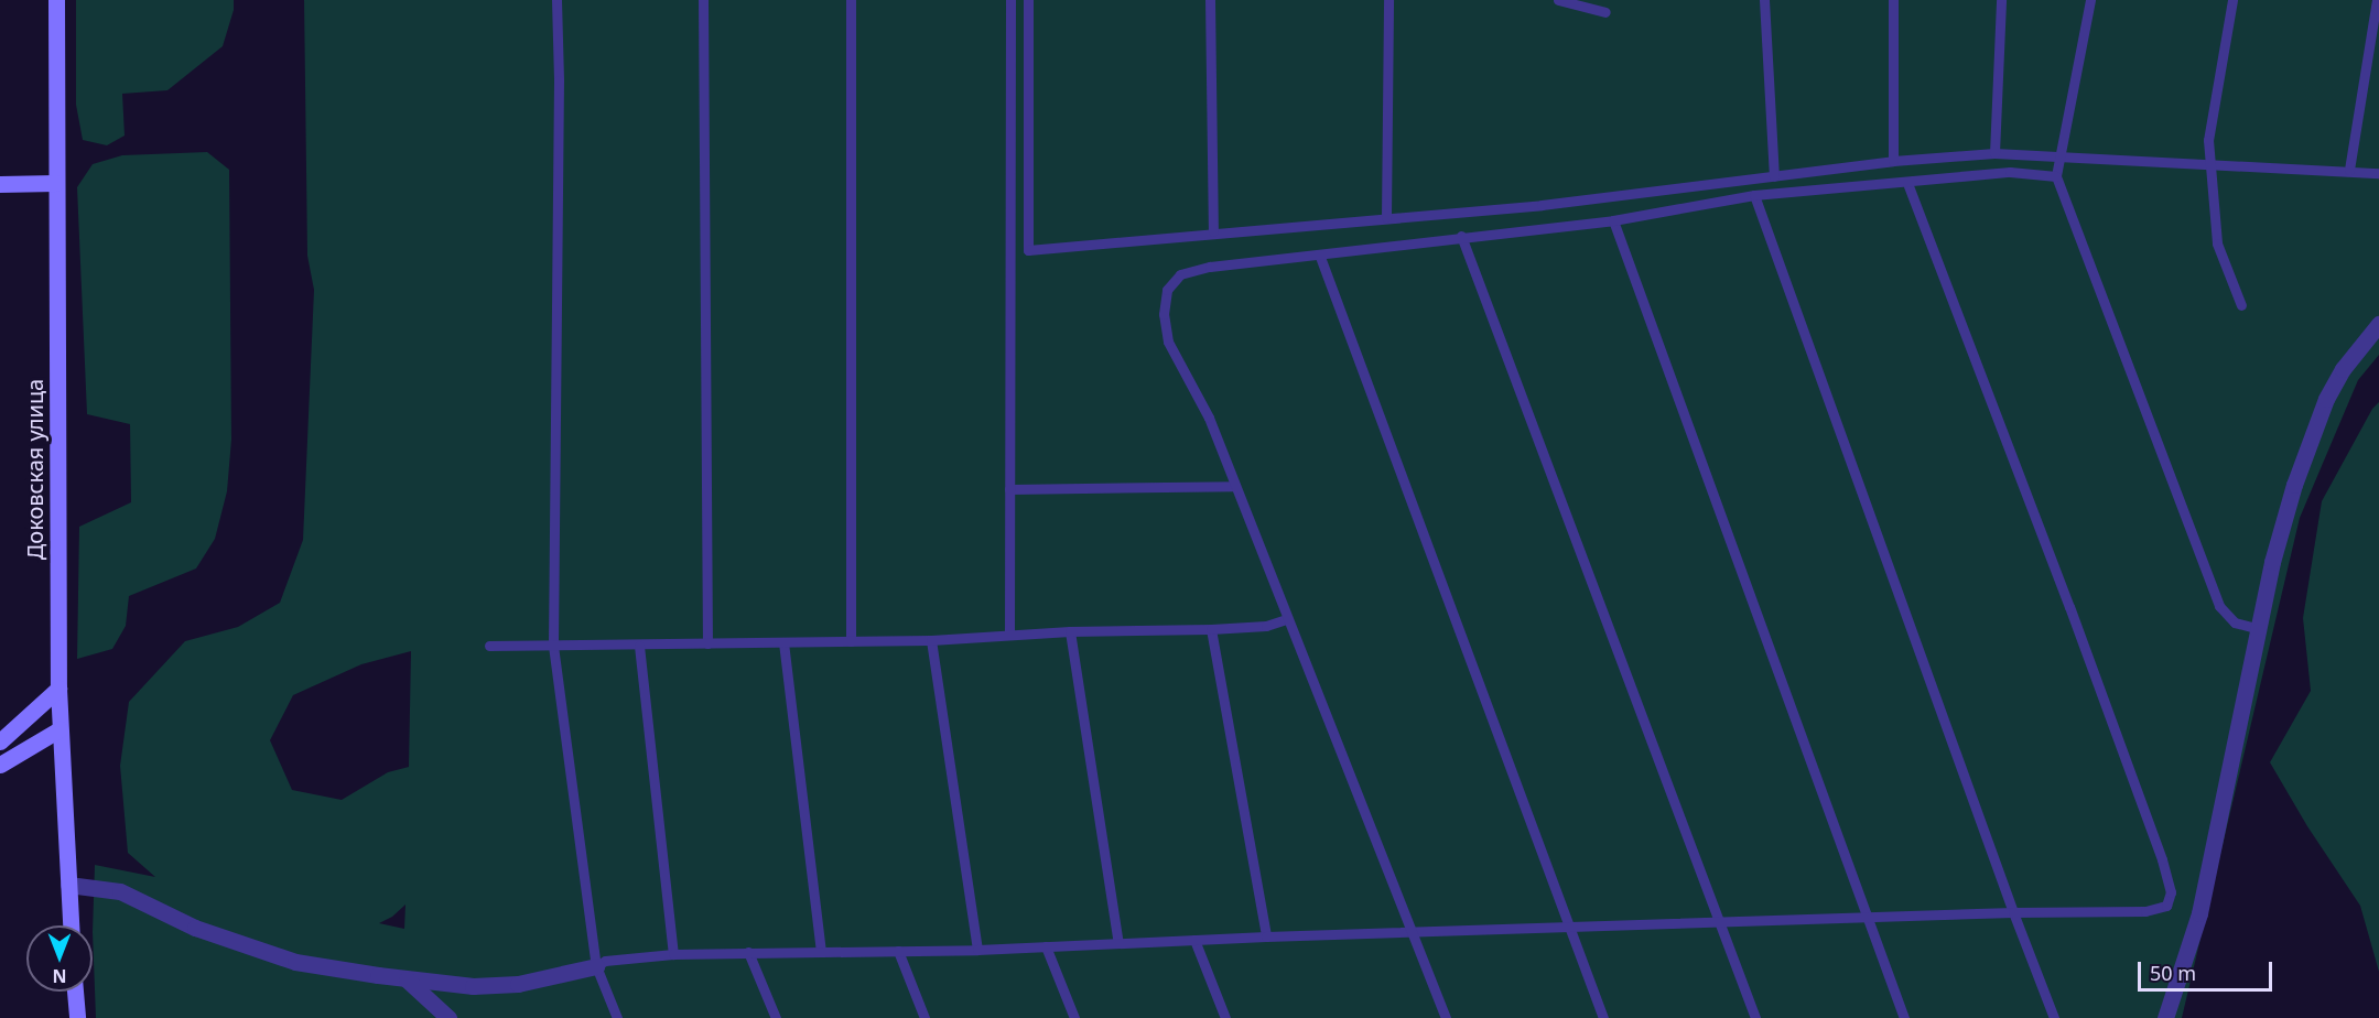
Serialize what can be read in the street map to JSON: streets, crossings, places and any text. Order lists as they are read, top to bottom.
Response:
{
  "streets": {
    "main road": ["Доковская улица"]
  },
  "scale_bar": "50 m",
  "north": "bottom"
}
